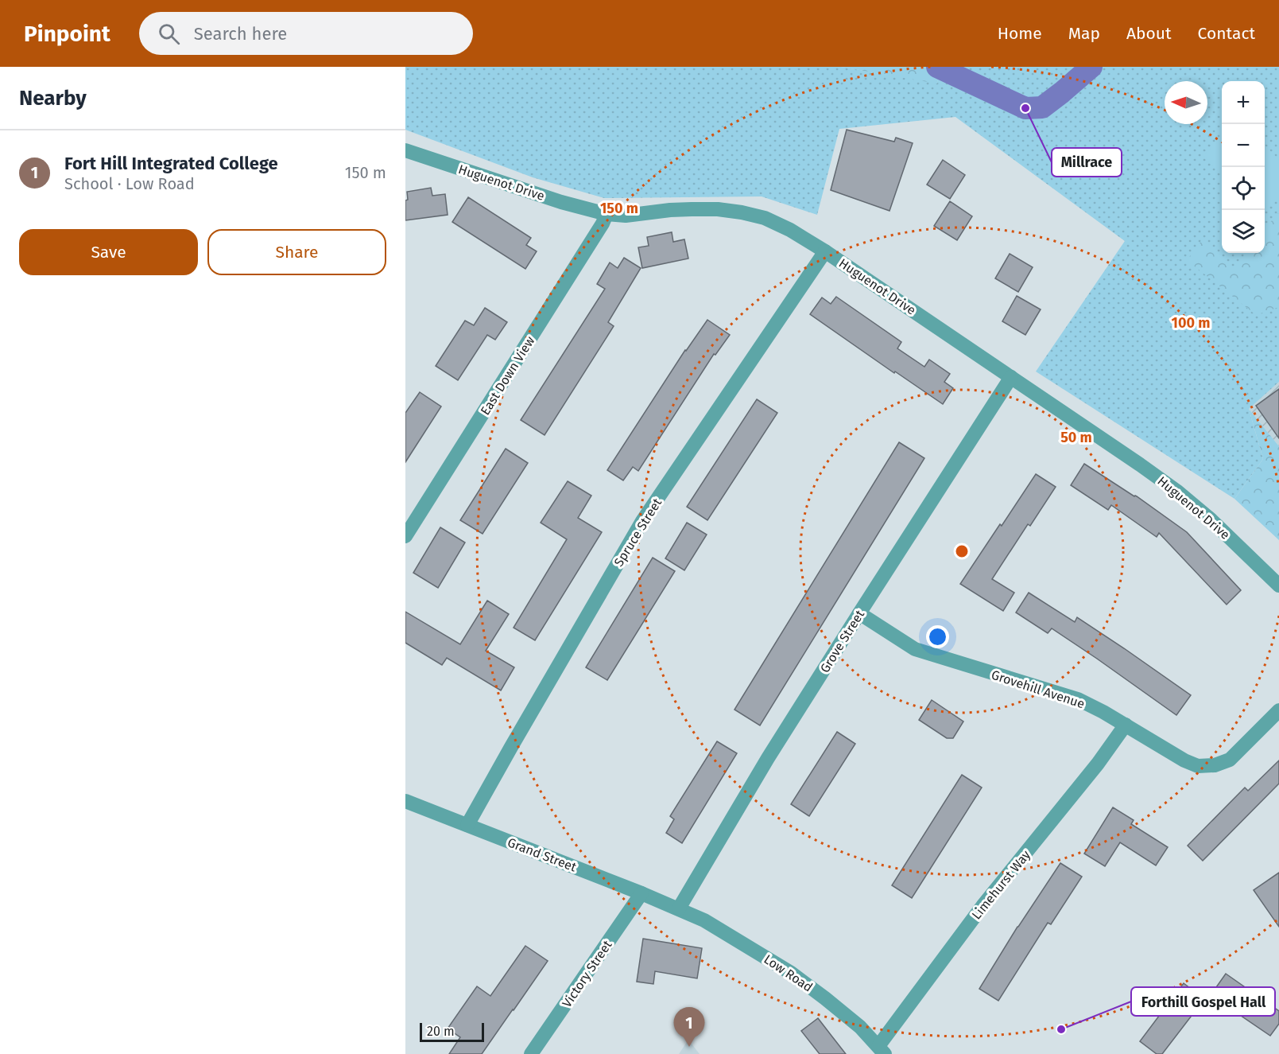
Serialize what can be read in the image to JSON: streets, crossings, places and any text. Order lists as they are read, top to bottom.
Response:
{
  "streets": {
    "street": [
      "Huguenot Drive",
      "East Down View",
      "Spruce Street",
      "Grove Street",
      "Grovehill Avenue",
      "Grand Street",
      "Limehurst Way",
      "Low Road",
      "Victory Street"
    ]
  },
  "crossings": [
    ["Huguenot Drive", "East Down View"],
    ["Huguenot Drive", "Spruce Street"],
    ["Huguenot Drive", "Grove Street"],
    ["Spruce Street", "Grand Street"],
    ["Grove Street", "Grovehill Avenue"],
    ["Grove Street", "Grand Street"],
    ["Grove Street", "Low Road"],
    ["Grovehill Avenue", "Limehurst Way"],
    ["Grand Street", "Low Road"],
    ["Grand Street", "Victory Street"],
    ["Limehurst Way", "Low Road"]
  ],
  "places": ["Millrace", "Forthill Gospel Hall"],
  "scale_bar": "20 m",
  "north": "left",
  "page": {
    "header": "Pinpoint",
    "search": "Search here",
    "nav": [
      "Home",
      "Map",
      "About",
      "Contact"
    ],
    "heading": "Nearby",
    "map_buttons": ["+", "−"],
    "list": [
      {
        "mark": "1",
        "name": "Fort Hill Integrated College",
        "note": "School · Low Road",
        "value": "150 m"
      }
    ],
    "buttons": ["Save", "Share"],
    "pins": "1",
    "scale": "20 m"
  },
  "rings": ["150 m", "100 m", "50 m"]
}
